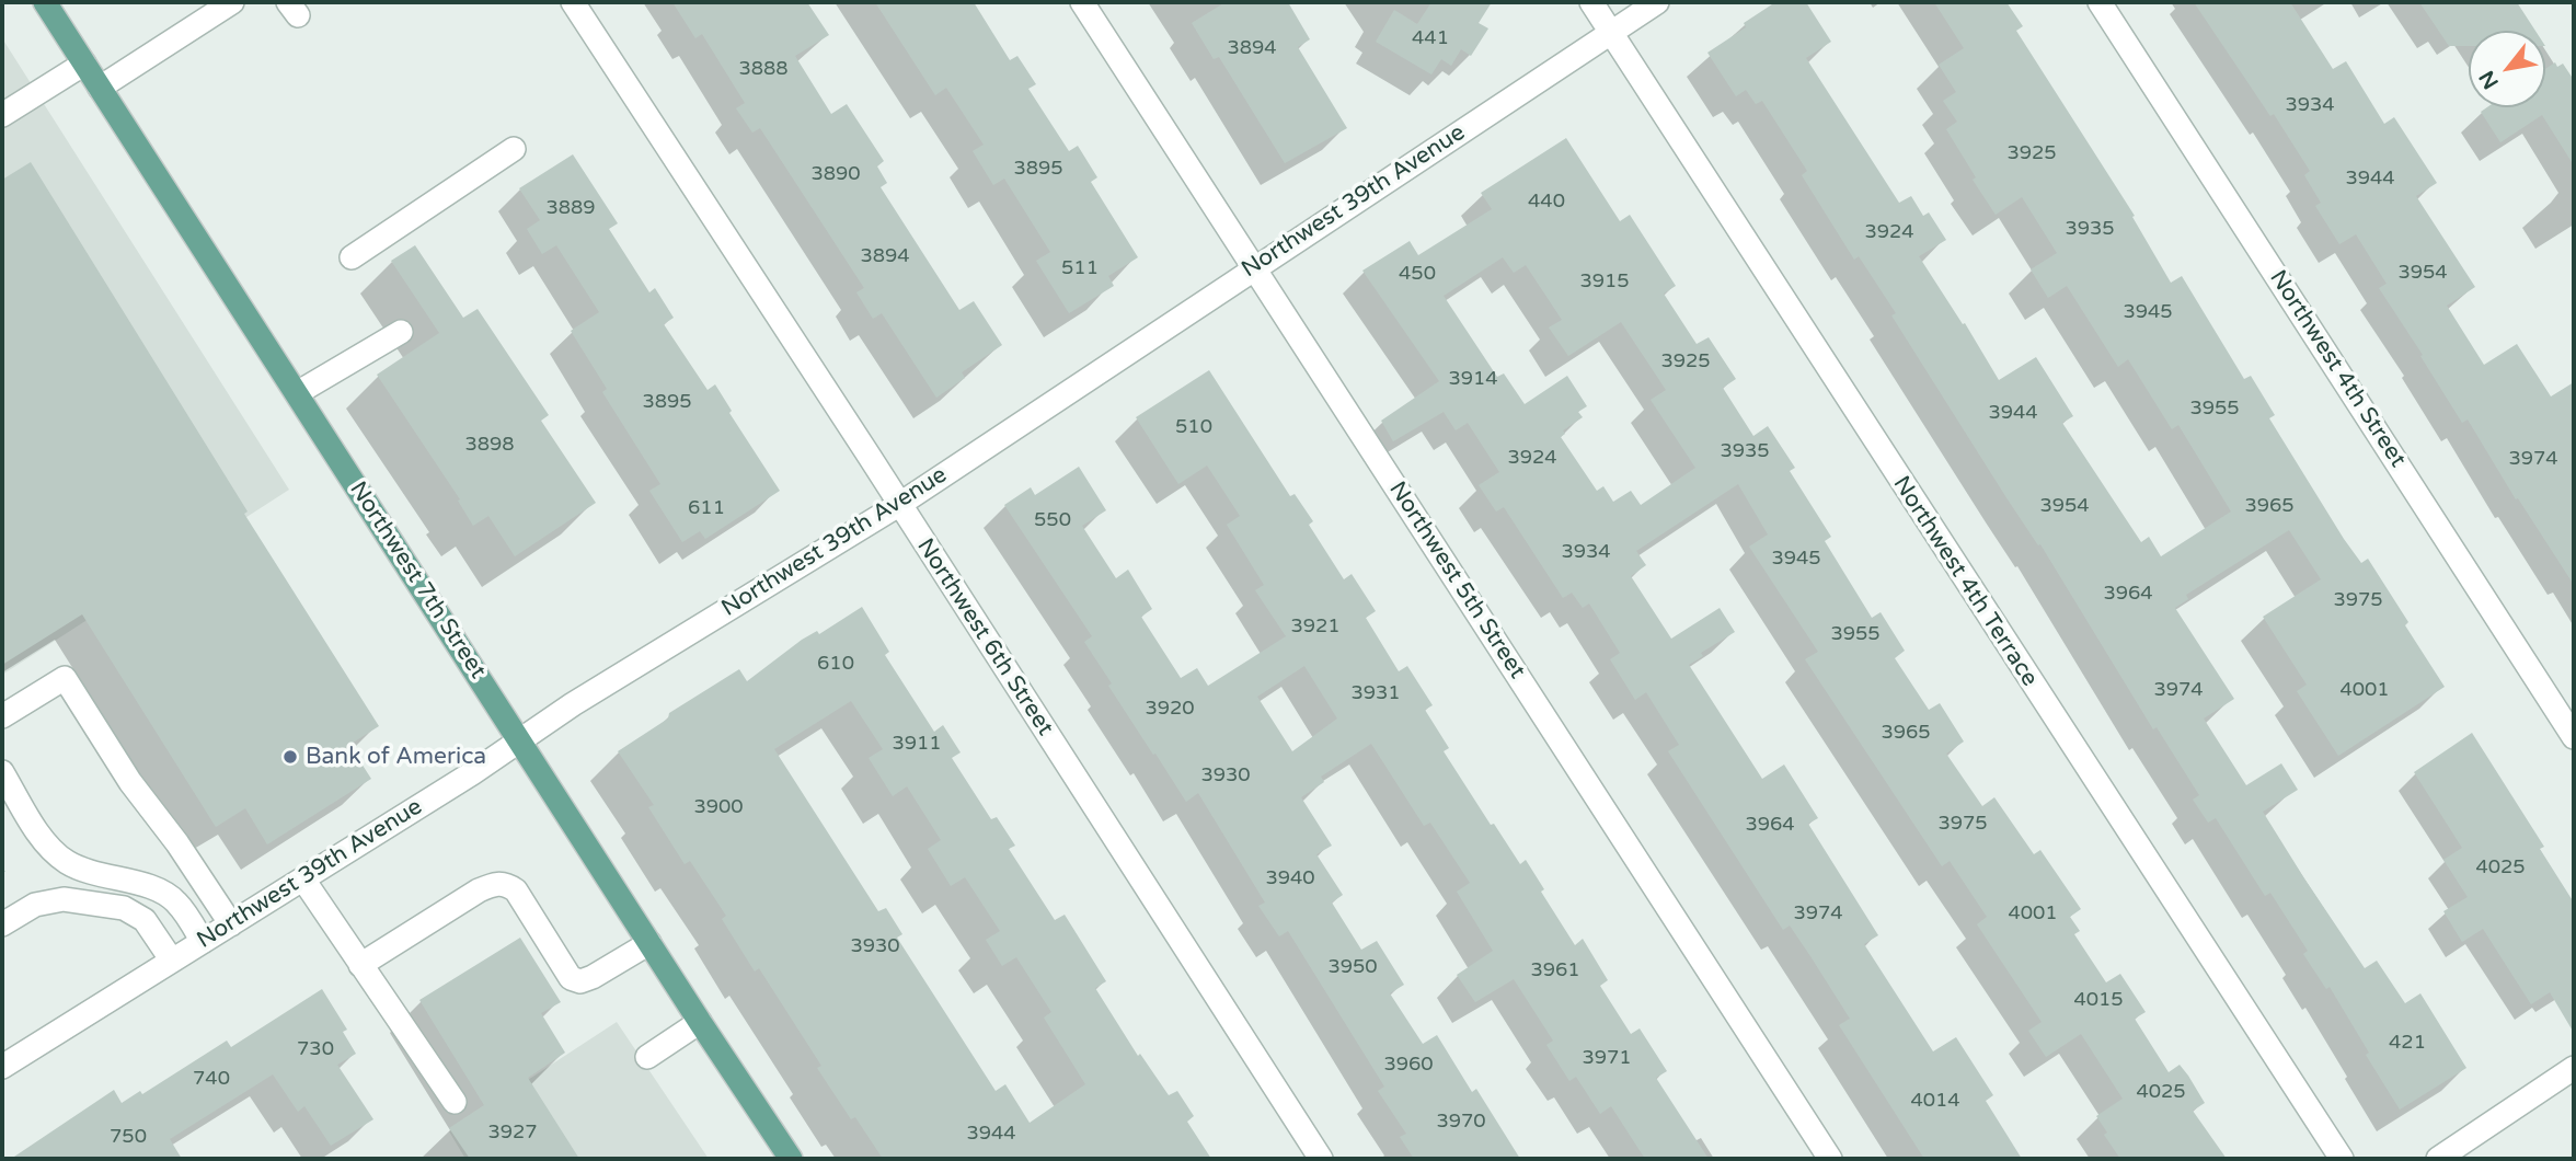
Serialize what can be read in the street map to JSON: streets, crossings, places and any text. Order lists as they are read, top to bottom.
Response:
{
  "streets": {
    "main road": ["Northwest 7th Street"],
    "street": [
      "Northwest 39th Avenue",
      "Northwest 4th Street",
      "Northwest 5th Street",
      "Northwest 4th Terrace",
      "Northwest 6th Street"
    ]
  },
  "crossings": [
    ["Northwest 39th Avenue", "Northwest 7th Street"],
    ["Northwest 39th Avenue", "Northwest 5th Street"],
    ["Northwest 39th Avenue", "Northwest 4th Terrace"],
    ["Northwest 39th Avenue", "Northwest 6th Street"]
  ],
  "places": ["Bank of America"],
  "house_numbers": [
    "441",
    "3894",
    "3888",
    "3934",
    "3925",
    "3895",
    "3890",
    "3944",
    "440",
    "3889",
    "3935",
    "3924",
    "3894",
    "511",
    "3954",
    "450",
    "3915",
    "3945",
    "3925",
    "3914",
    "3895",
    "3955",
    "3944",
    "510",
    "3898",
    "3935",
    "3924",
    "3974",
    "3954",
    "3965",
    "611",
    "550",
    "3934",
    "3945",
    "3964",
    "3975",
    "3921",
    "3955",
    "610",
    "3974",
    "4001",
    "3931",
    "3920",
    "3965",
    "3911",
    "3930",
    "3900",
    "3975",
    "3964",
    "4025",
    "3940",
    "3974",
    "4001",
    "3930",
    "3950",
    "3961",
    "4015",
    "421",
    "730",
    "3971",
    "3960",
    "740",
    "4025",
    "4014",
    "3970",
    "3927",
    "3944",
    "750"
  ],
  "north": "bottom left"
}
